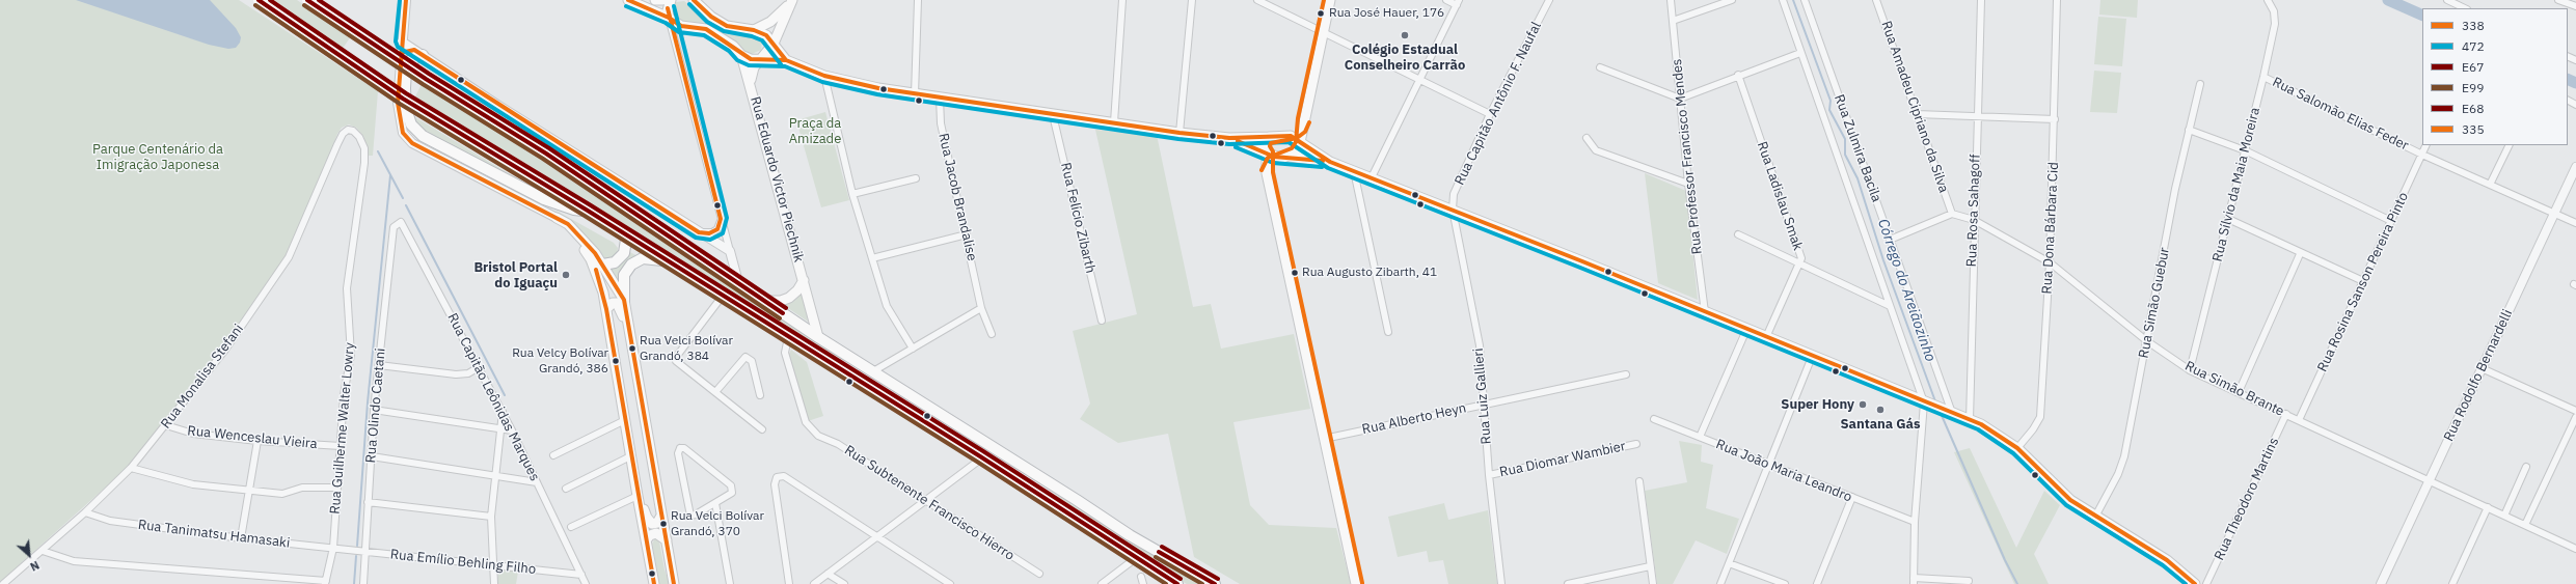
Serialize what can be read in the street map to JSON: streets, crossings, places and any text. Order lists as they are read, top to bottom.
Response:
{
  "streets": {
    "main road": ["Rua Eduardo Victor Piechnik"],
    "street": [
      "Rua Capitão Antônio F. Naufal",
      "Rua Amadeu Cipriano da Silva",
      "Rua Salomão Elias Feder",
      "Rua Zulmira Bacila",
      "Rua Professor Francisco Mendes",
      "Rua Sílvio da Maia Moreira",
      "Rua Ladislau Smak",
      "Rua Jacob Brandalise",
      "Rua Rosa Sahagoff",
      "Rua Felício Zibarth",
      "Rua Dona Bárbara Cid",
      "Rua Rosina Sanson Pereira Pinto",
      "Rua Simão Guebur",
      "Rua Rodolfo Bernardelli",
      "Rua Monalisa Stefani",
      "Rua Simão Brante",
      "Rua Luiz Gallieri",
      "Rua Capitão Leônidas Marques",
      "Rua Olindo Caetani",
      "Rua Alberto Heyn",
      "Rua Guilherme Walter Lowry",
      "Rua Wenceslau Vieira",
      "Rua Diomar Wambier",
      "Rua João Maria Leandro",
      "Rua Theodoro Martins",
      "Rua Subtenente Francisco Hierro",
      "Rua Tanimatsu Hamasaki",
      "Rua Emílio Behling Filho"
    ]
  },
  "crossings": [
    ["Rua Capitão Antônio F. Naufal", "Rua Luiz Gallieri"],
    ["Rua Amadeu Cipriano da Silva", "Rua Simão Brante"],
    ["Rua Salomão Elias Feder", "Rua Sílvio da Maia Moreira"],
    ["Rua Salomão Elias Feder", "Rua Rosina Sanson Pereira Pinto"],
    ["Rua Salomão Elias Feder", "Rua Rodolfo Bernardelli"],
    ["Rua Sílvio da Maia Moreira", "Rua Simão Brante"],
    ["Rua Rosa Sahagoff", "Rua Simão Brante"],
    ["Rua Dona Bárbara Cid", "Rua Simão Brante"],
    ["Rua Rosina Sanson Pereira Pinto", "Rua Simão Brante"],
    ["Rua Simão Guebur", "Rua Simão Brante"],
    ["Rua Rodolfo Bernardelli", "Rua Simão Brante"],
    ["Rua Monalisa Stefani", "Rua Guilherme Walter Lowry"],
    ["Rua Monalisa Stefani", "Rua Wenceslau Vieira"],
    ["Rua Monalisa Stefani", "Rua Tanimatsu Hamasaki"],
    ["Rua Simão Brante", "Rua Theodoro Martins"],
    ["Rua Luiz Gallieri", "Rua Alberto Heyn"],
    ["Rua Luiz Gallieri", "Rua Diomar Wambier"],
    ["Rua Capitão Leônidas Marques", "Rua Olindo Caetani"],
    ["Rua Capitão Leônidas Marques", "Rua Emílio Behling Filho"],
    ["Rua Olindo Caetani", "Rua Emílio Behling Filho"],
    ["Rua Guilherme Walter Lowry", "Rua Wenceslau Vieira"],
    ["Rua Guilherme Walter Lowry", "Rua Tanimatsu Hamasaki"],
    ["Rua Tanimatsu Hamasaki", "Rua Emílio Behling Filho"]
  ],
  "water": ["Córrego do Areiãozinho"],
  "parks": ["Praça da Amizade", "Parque Centenário da Imigração Japonesa"],
  "places": [
    "Rua José Hauer, 176",
    "Colégio Estadual Conselheiro Carrão",
    "Rua Augusto Zibarth, 41",
    "Bristol Portal do Iguaçu",
    "Rua Velci Bolívar Grandó, 384",
    "Rua Velcy Bolívar Grandó, 386",
    "Super Hony",
    "Santana Gás",
    "Rua Velci Bolívar Grandó, 370"
  ],
  "lines": [
    "transit line 338",
    "transit line 472",
    "transit line E67",
    "transit line E68",
    "transit line 335",
    "transit line E99"
  ],
  "legend": [
    "338",
    "472",
    "E67",
    "E99",
    "E68",
    "335"
  ],
  "north": "bottom right"
}
